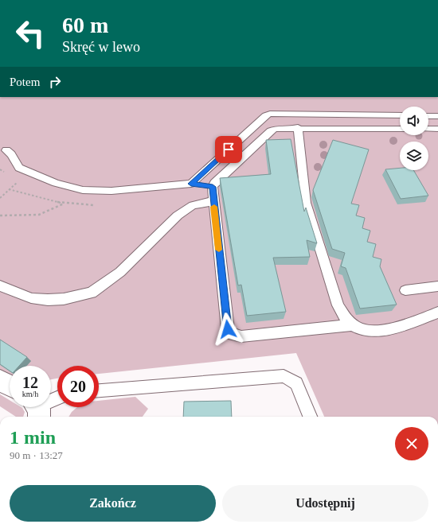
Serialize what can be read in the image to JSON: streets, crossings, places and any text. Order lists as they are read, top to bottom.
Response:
{
  "page": {
    "turn": ["60 m", "Skręć w lewo"],
    "then": "Potem",
    "speed": "12 km/h",
    "limit": "20",
    "heading": ["1 min", "90 m · 13:27"],
    "buttons": ["Zakończ", "Udostępnij"]
  }
}
